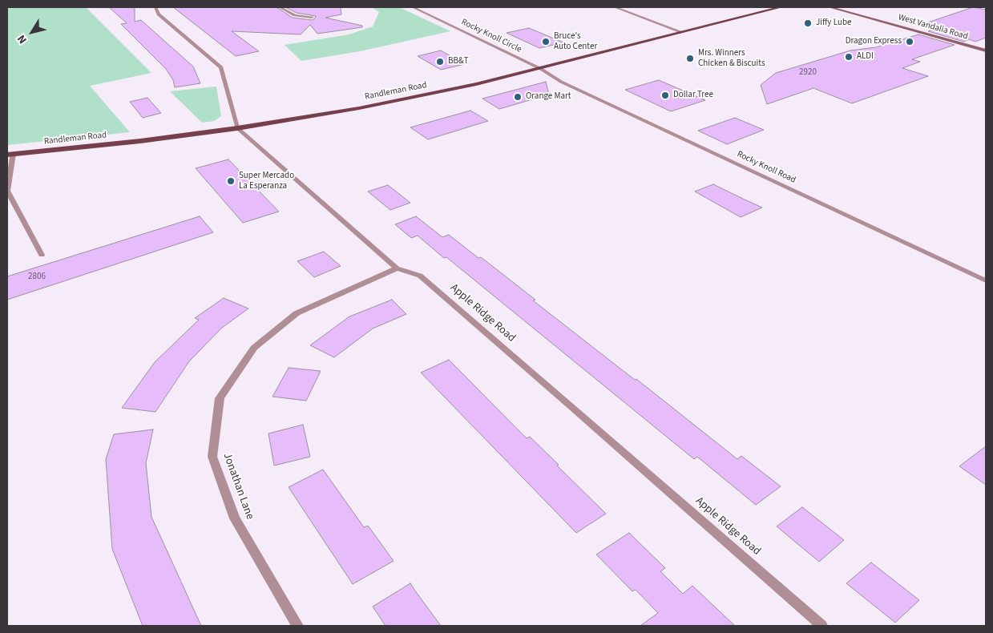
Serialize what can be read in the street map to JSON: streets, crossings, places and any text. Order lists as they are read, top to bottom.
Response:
{
  "streets": {
    "main road": ["West Vandalia Road", "Randleman Road"],
    "street": [
      "Rocky Knoll Circle",
      "Rocky Knoll Road",
      "Apple Ridge Road",
      "Jonathan Lane"
    ]
  },
  "crossings": [
    ["Rocky Knoll Circle", "Randleman Road"],
    ["Rocky Knoll Circle", "Rocky Knoll Road"],
    ["Randleman Road", "Rocky Knoll Road"],
    ["Randleman Road", "Apple Ridge Road"],
    ["Apple Ridge Road", "Jonathan Lane"]
  ],
  "places": [
    "Jiffy Lube",
    "Bruce's Auto Center",
    "Dragon Express",
    "ALDI",
    "Mrs. Winners Chicken & Biscuits",
    "BB&T",
    "Dollar Tree",
    "Orange Mart",
    "Super Mercado La Esperanza"
  ],
  "house_numbers": ["2920", "2806"],
  "north": "bottom left"
}
